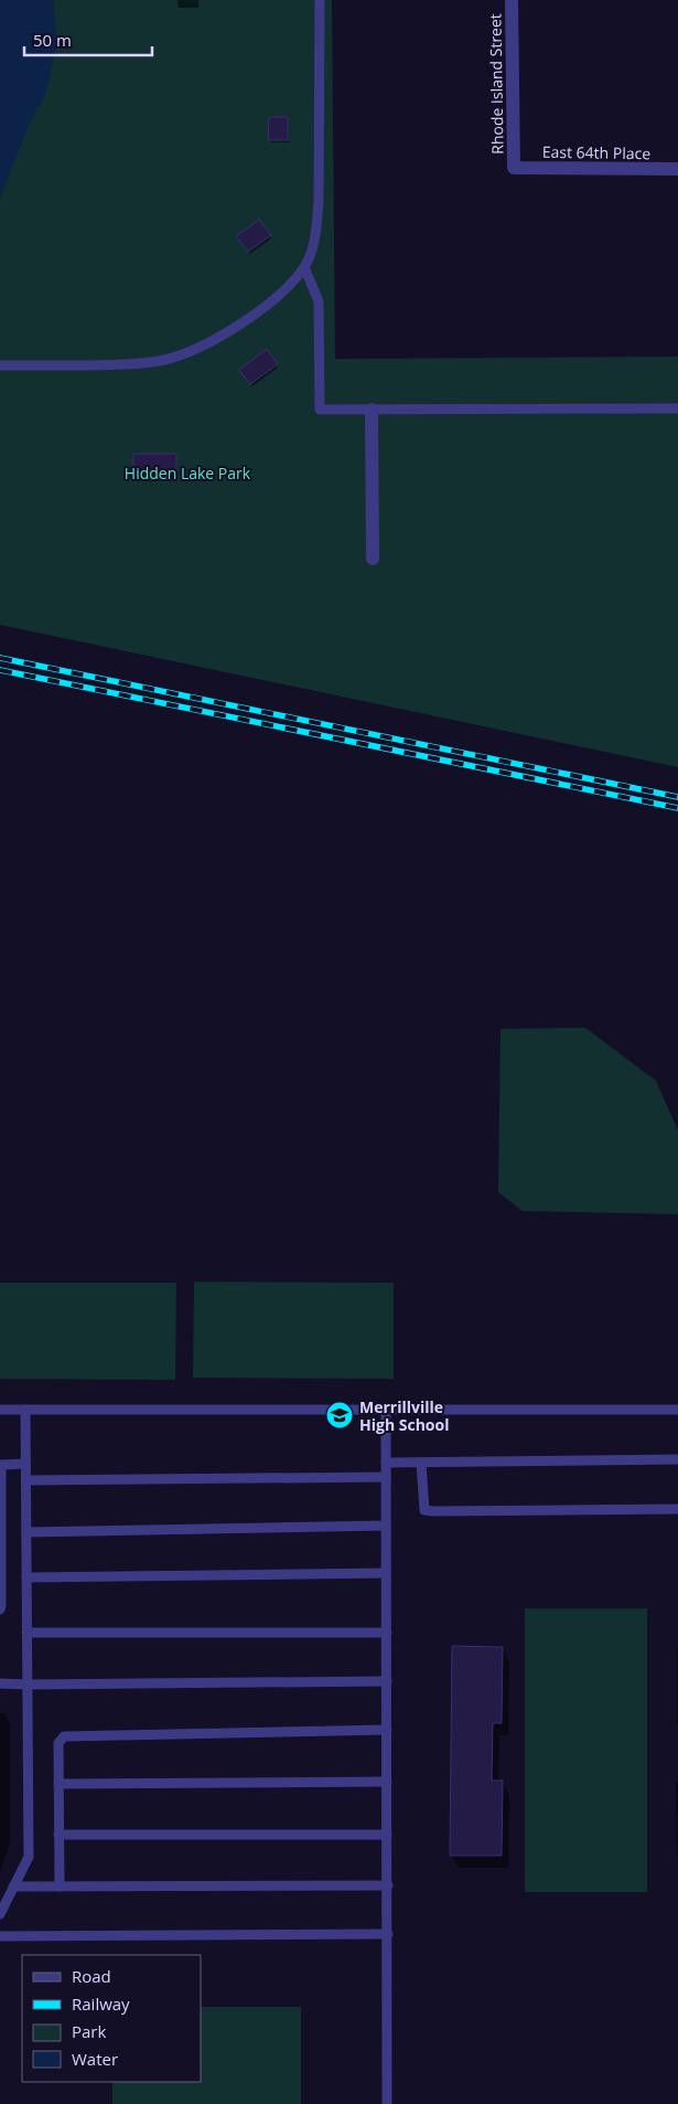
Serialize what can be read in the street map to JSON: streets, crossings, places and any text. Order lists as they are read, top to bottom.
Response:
{
  "streets": {
    "street": ["Rhode Island Street", "East 64th Place"]
  },
  "crossings": [
    ["Rhode Island Street", "East 64th Place"]
  ],
  "parks": ["Hidden Lake Park"],
  "places": {
    "school or university": ["Merrillville High School"]
  },
  "legend": [
    "Road",
    "Railway",
    "Park",
    "Water"
  ],
  "scale_bar": "50 m"
}
